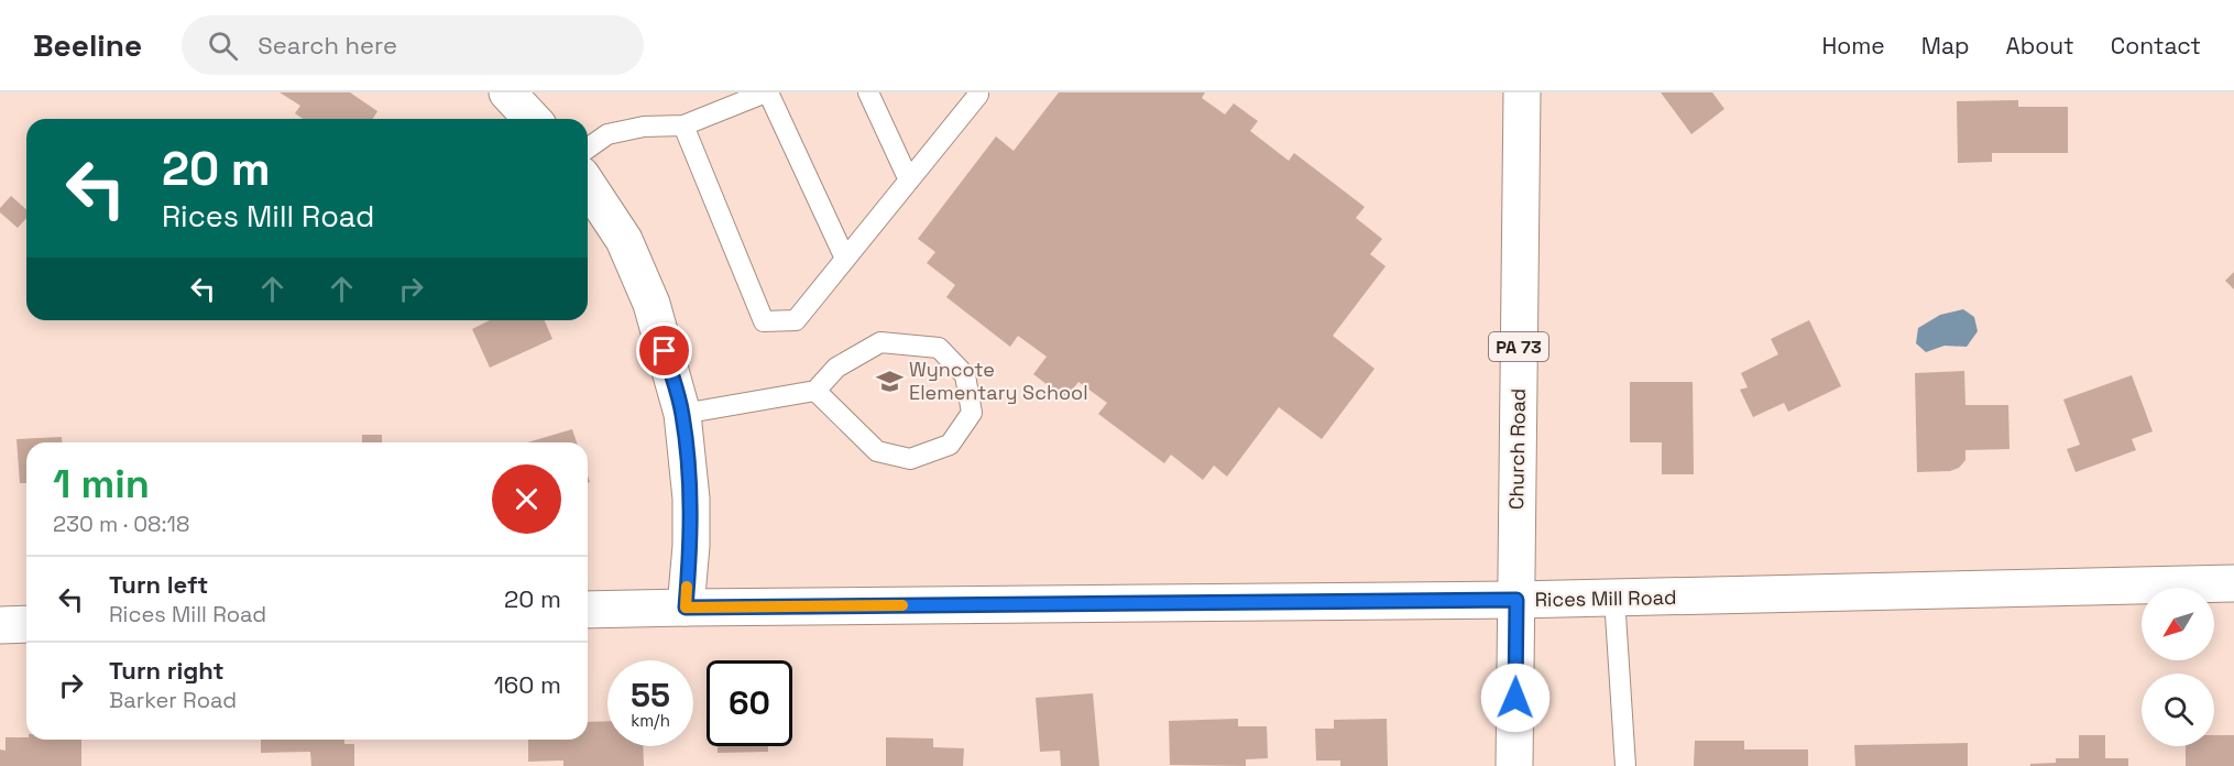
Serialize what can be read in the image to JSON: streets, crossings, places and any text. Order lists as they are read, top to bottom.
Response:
{
  "streets": {
    "street": ["PA 73", "Church Road", "Rices Mill Road"]
  },
  "crossings": [
    ["Church Road", "Rices Mill Road"]
  ],
  "places": {
    "school or university": ["Wyncote Elementary School"]
  },
  "north": "bottom left",
  "page": {
    "header": "Beeline",
    "search": "Search here",
    "nav": [
      "Home",
      "Map",
      "About",
      "Contact"
    ],
    "turn": ["20 m", "Rices Mill Road"],
    "heading": ["1 min", "230 m · 08:18"],
    "list": [
      {
        "name": "Turn left",
        "note": "Rices Mill Road",
        "value": "20 m"
      },
      {
        "name": "Turn right",
        "note": "Barker Road",
        "value": "160 m"
      }
    ],
    "speed": "55 km/h",
    "limit": "60"
  }
}
